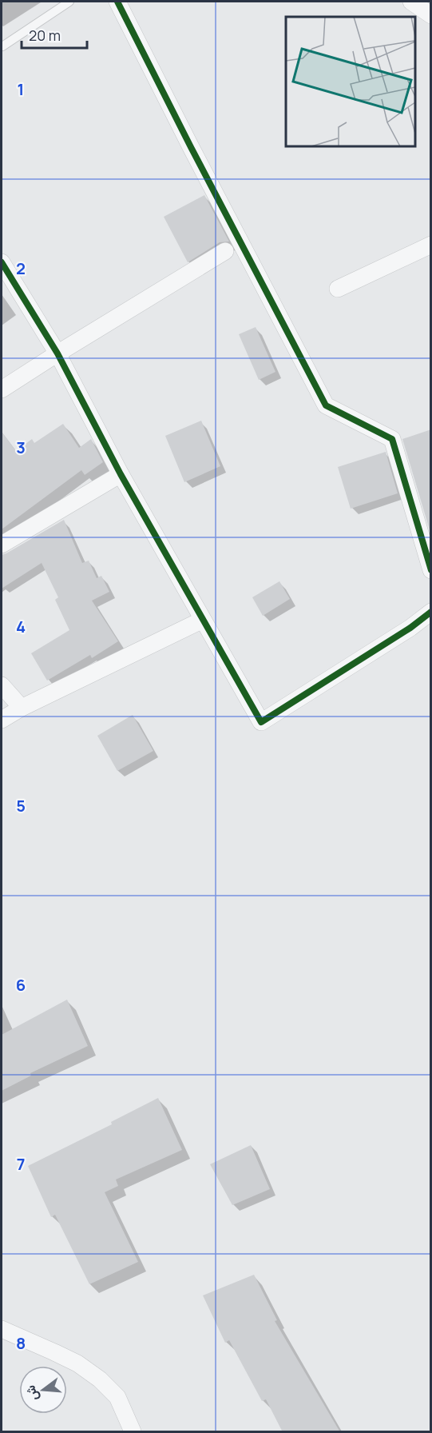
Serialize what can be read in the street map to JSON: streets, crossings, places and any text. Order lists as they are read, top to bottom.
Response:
{
  "scale_bar": "20 m",
  "north": "left",
  "grid": {
    "rows": [
      "1",
      "2",
      "3",
      "4",
      "5",
      "6",
      "7",
      "8"
    ]
  }
}
